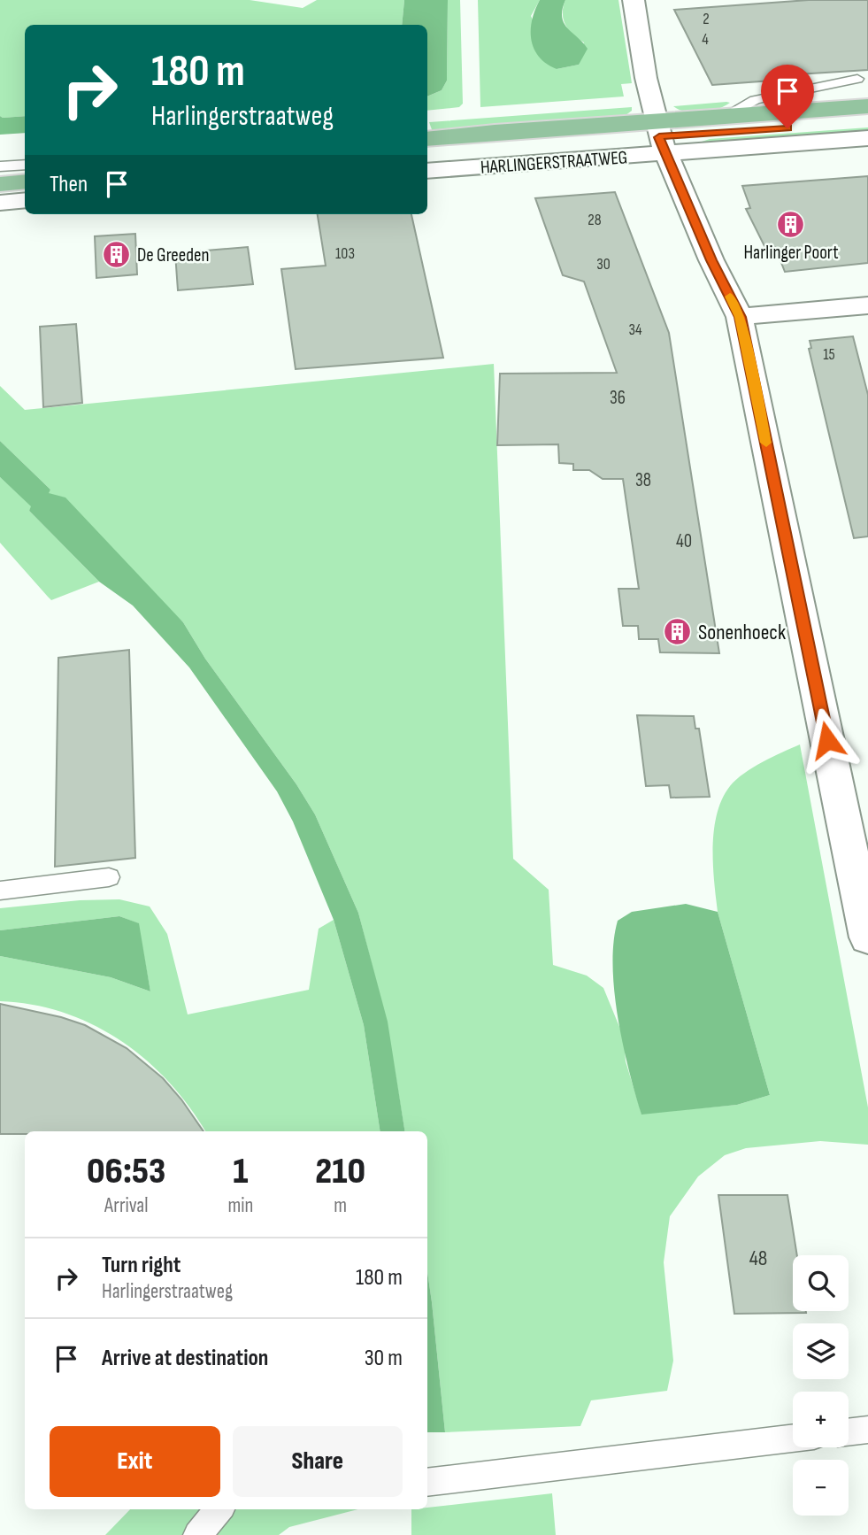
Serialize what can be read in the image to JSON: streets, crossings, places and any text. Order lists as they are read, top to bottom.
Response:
{
  "streets": {
    "main road": ["HARLINGERSTRAATWEG"]
  },
  "places": {
    "building": ["Harlinger Poort", "De Greeden", "Sonenhoeck"]
  },
  "house_numbers": [
    "2",
    "4",
    "28",
    "103",
    "30",
    "34",
    "15",
    "36",
    "38",
    "40",
    "48"
  ],
  "page": {
    "turn": ["180 m", "Harlingerstraatweg"],
    "then": "Then",
    "eta": [
      "06:53",
      "Arrival",
      "1",
      "min",
      "210",
      "m"
    ],
    "list": [
      {
        "name": "Turn right",
        "note": "Harlingerstraatweg",
        "value": "180 m"
      },
      {
        "name": "Arrive at destination",
        "value": "30 m"
      }
    ],
    "map_buttons": ["+", "−"],
    "buttons": ["Exit", "Share"]
  }
}
